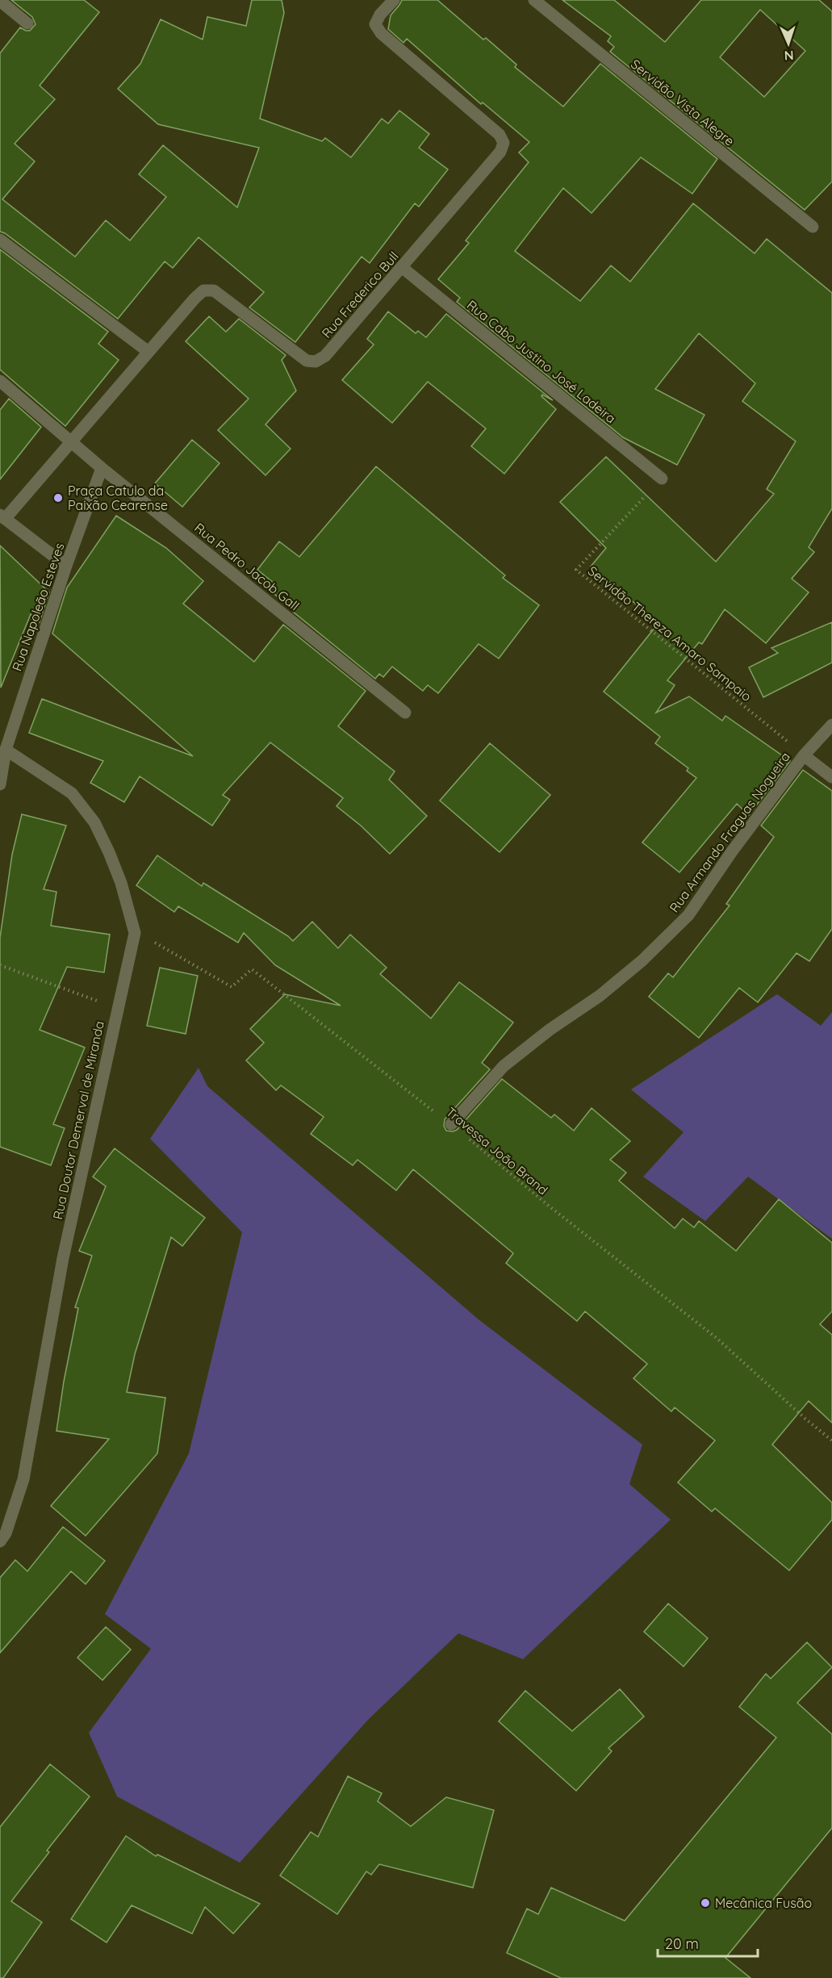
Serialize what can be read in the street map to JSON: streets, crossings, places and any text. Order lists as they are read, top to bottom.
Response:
{
  "streets": {
    "street": [
      "Servidão Vista Alegre",
      "Rua Frederico Bull",
      "Rua Cabo Justino José Ladeira",
      "Rua Pedro Jacob Gall",
      "Rua Napoleão Esteves",
      "Rua Armando Fraguas Nogueira",
      "Rua Doutor Demerval de Miranda"
    ],
    "path": ["Servidão Thereza Amaro Sampaio", "Travessa João Brand"]
  },
  "crossings": [
    ["Rua Frederico Bull", "Rua Cabo Justino José Ladeira"],
    ["Rua Frederico Bull", "Rua Pedro Jacob Gall"],
    ["Rua Cabo Justino José Ladeira", "Servidão Thereza Amaro Sampaio"],
    ["Rua Pedro Jacob Gall", "Rua Napoleão Esteves"],
    ["Rua Napoleão Esteves", "Rua Doutor Demerval de Miranda"],
    ["Servidão Thereza Amaro Sampaio", "Rua Armando Fraguas Nogueira"],
    ["Rua Armando Fraguas Nogueira", "Travessa João Brand"],
    ["Rua Doutor Demerval de Miranda", "Travessa João Brand"]
  ],
  "places": ["Praça Catulo da Paixão Cearense", "Mecânica Fusão"],
  "scale_bar": "20 m",
  "north": "bottom"
}
